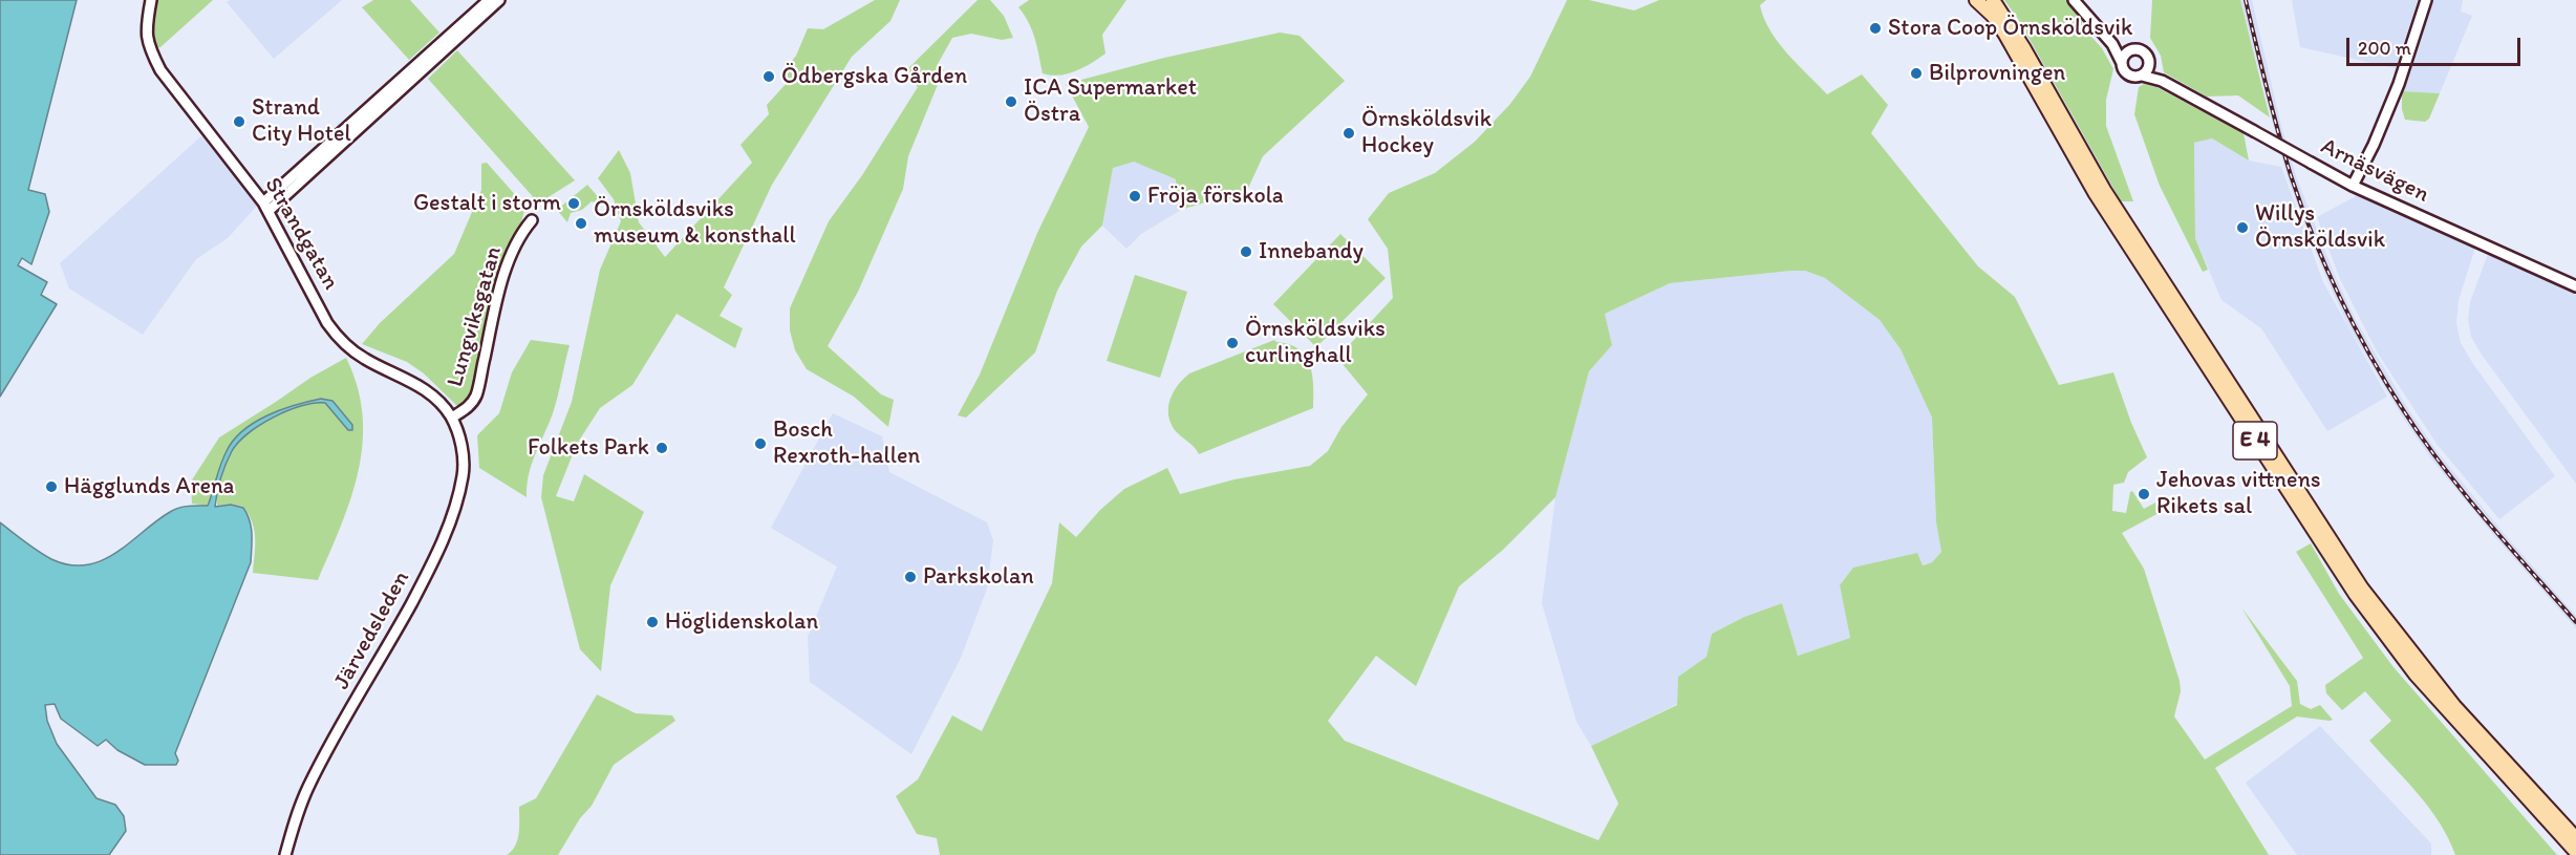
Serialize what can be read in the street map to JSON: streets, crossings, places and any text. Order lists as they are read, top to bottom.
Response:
{
  "streets": {
    "highway": ["E 4"],
    "main road": [
      "Arnäsvägen",
      "Strandgatan",
      "Lungviksgatan",
      "Järvedsleden"
    ]
  },
  "crossings": [
    ["Strandgatan", "Lungviksgatan"],
    ["Strandgatan", "Järvedsleden"],
    ["Lungviksgatan", "Järvedsleden"]
  ],
  "places": [
    "Stora Coop Örnsköldsvik",
    "Bilprovningen",
    "Ödbergska Gården",
    "ICA Supermarket Östra",
    "Strand City Hotel",
    "Örnsköldsvik Hockey",
    "Fröja förskola",
    "Gestalt i storm",
    "Örnsköldsviks museum & konsthall",
    "Willys Örnsköldsvik",
    "Innebandy",
    "Örnsköldsviks curlinghall",
    "Bosch Rexroth-hallen",
    "Folkets Park",
    "Hägglunds Arena",
    "Jehovas vittnens Rikets sal",
    "Parkskolan",
    "Höglidenskolan"
  ],
  "scale_bar": "200 m"
}
